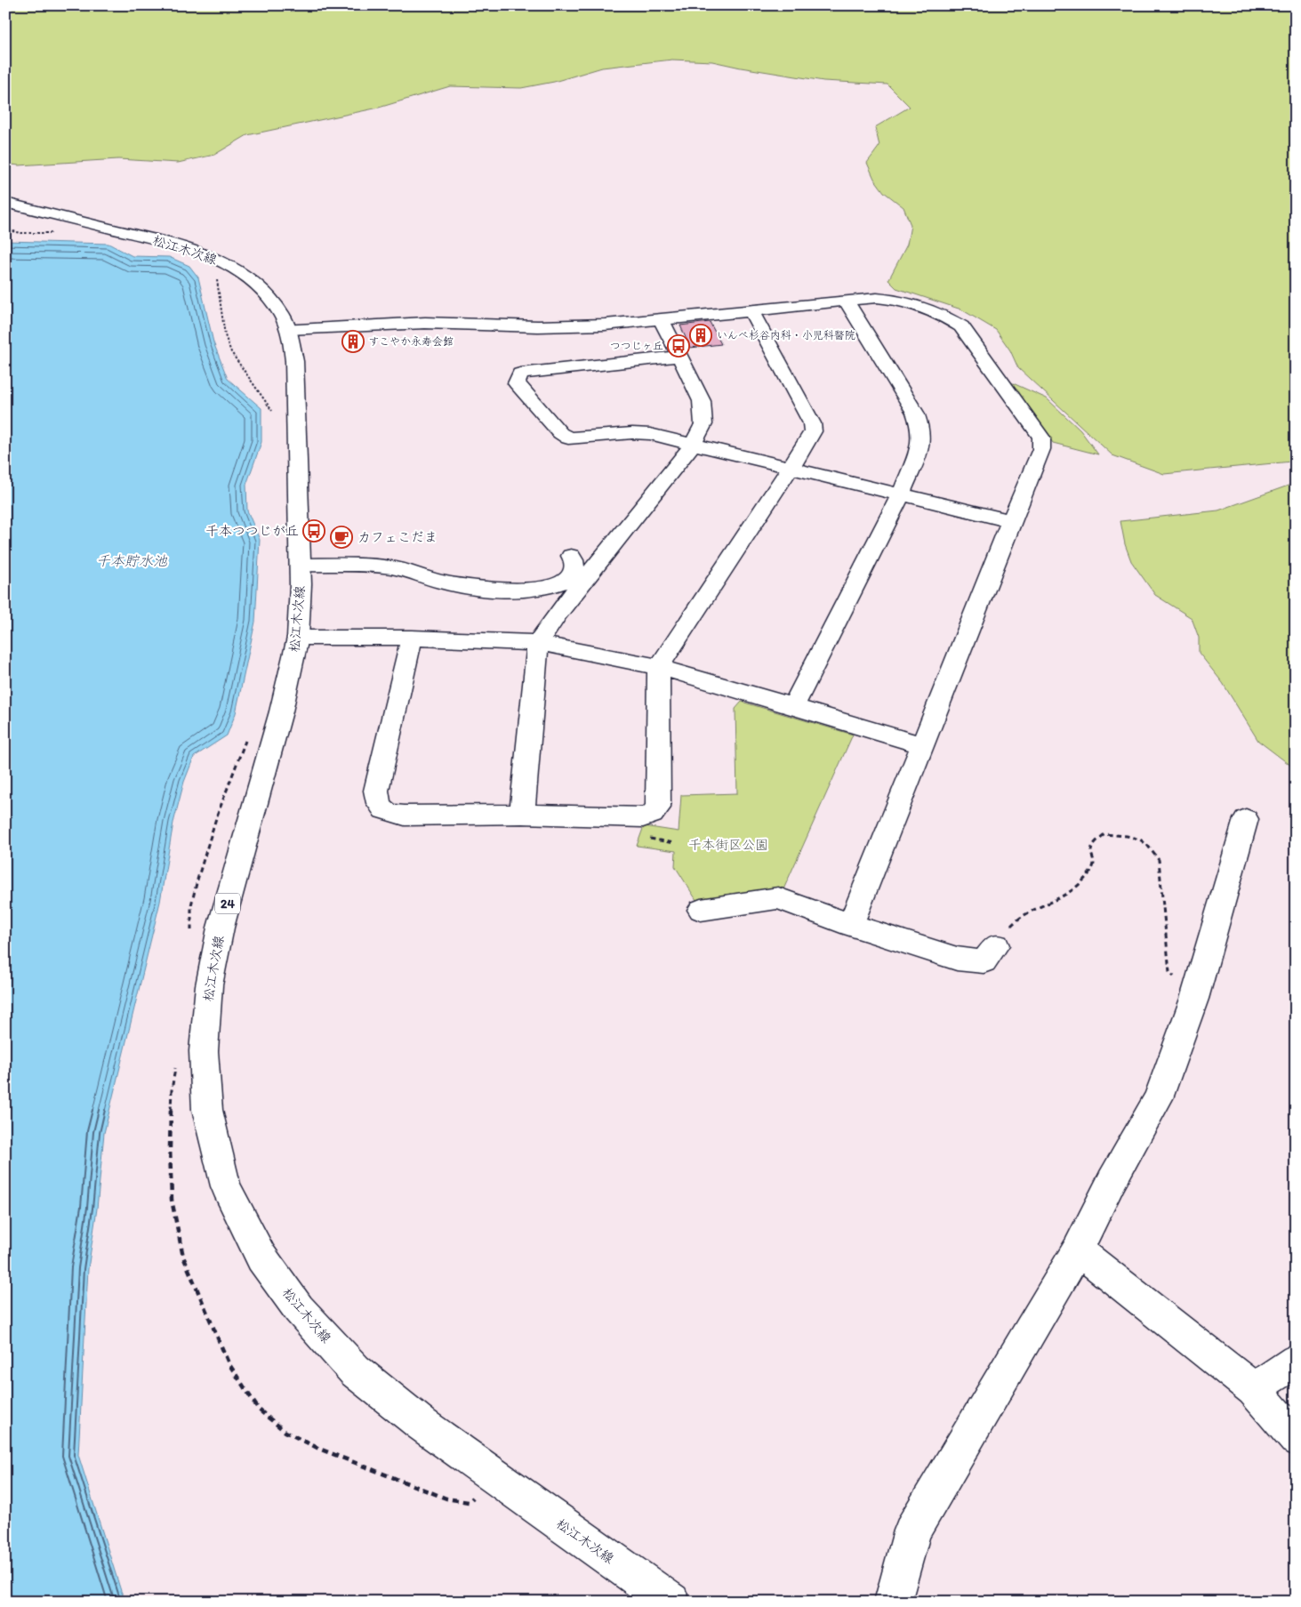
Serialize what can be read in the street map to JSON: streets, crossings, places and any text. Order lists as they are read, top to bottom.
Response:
{
  "streets": {
    "street": ["松江木次線", "24"]
  },
  "water": ["千本貯水池"],
  "parks": ["千本街区公園"],
  "places": {
    "building": ["いんべ杉谷内科・小児科醫院", "すこやか永寿会館"],
    "bus stop": ["つつじヶ丘", "千本つつじが丘"],
    "cafe": ["カフェこだま"]
  }
}
